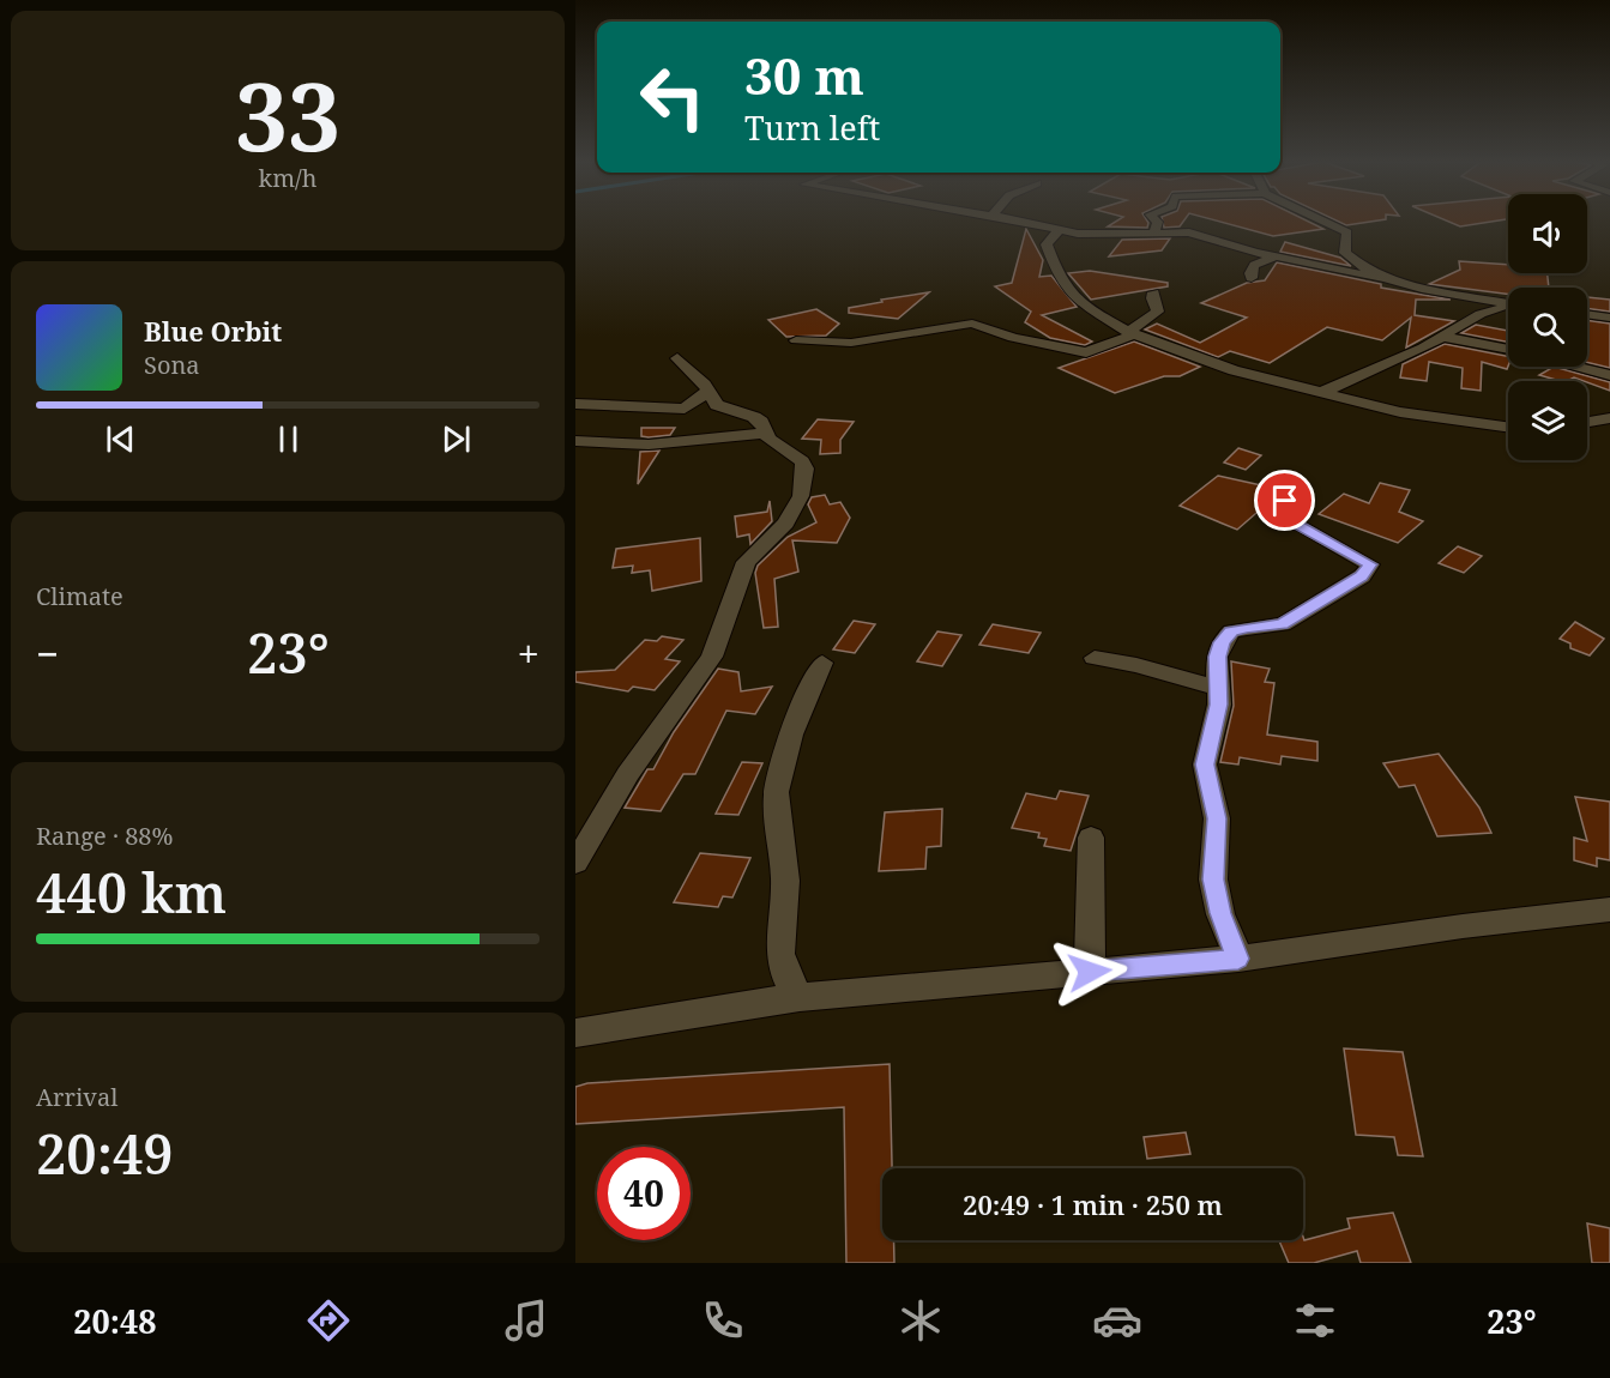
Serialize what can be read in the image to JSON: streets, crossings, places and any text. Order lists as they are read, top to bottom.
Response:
{
  "page": {
    "tile": [
      ["33", "km/h"],
      "Climate",
      ["Range · 88%", "440 km"],
      ["Arrival", "20:49"]
    ],
    "turn": ["30 m", "Turn left"],
    "song": ["Blue Orbit", "Sona"],
    "heat": ["−", "23°", "+"],
    "limit": "40",
    "trip": "20:49 · 1 min · 250 m",
    "tabs": ["20:48", "23°"]
  }
}
